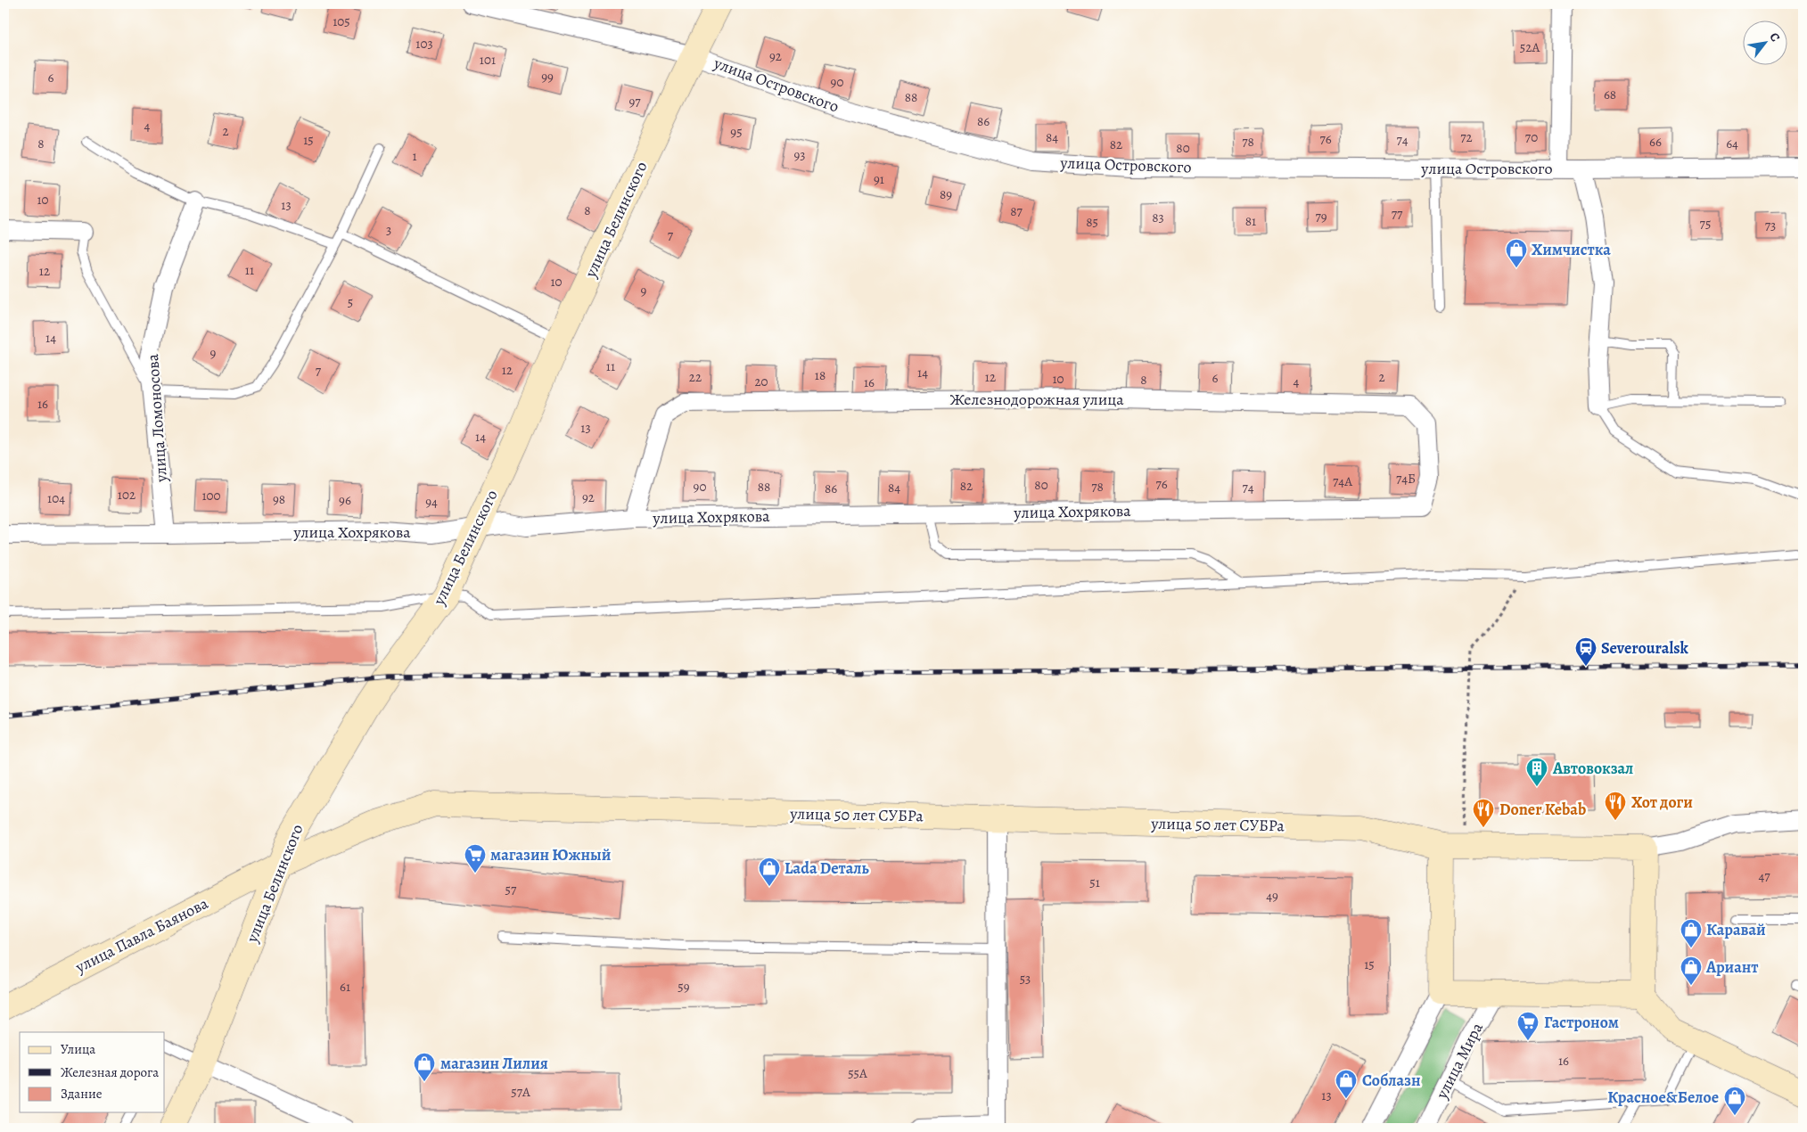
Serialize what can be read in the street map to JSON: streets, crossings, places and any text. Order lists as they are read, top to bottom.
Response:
{
  "streets": {
    "street": [
      "улица Островского",
      "улица Белинского",
      "Железнодорожная улица",
      "улица Ломоносова",
      "улица Хохрякова",
      "улица 50 лет СУБРа",
      "улица Павла Баянова",
      "улица Мира"
    ]
  },
  "crossings": [
    ["улица Островского", "улица Белинского"],
    ["улица Белинского", "улица Хохрякова"],
    ["улица Белинского", "улица 50 лет СУБРа"],
    ["улица Белинского", "улица Павла Баянова"],
    ["Железнодорожная улица", "улица Хохрякова"],
    ["улица Ломоносова", "улица Хохрякова"],
    ["улица 50 лет СУБРа", "улица Павла Баянова"]
  ],
  "places": {
    "shop": [
      "Химчистка",
      "Lada Dеталь",
      "Каравай",
      "Ариант",
      "магазин Лилия",
      "Соблазн",
      "Красное&Белое"
    ],
    "station": ["Severouralsk"],
    "building": ["Автовокзал"],
    "restaurant": ["Хот доги", "Doner Kebab"],
    "supermarket": ["магазин Южный", "Гастроном"]
  },
  "house_numbers": [
    "105",
    "103",
    "52А",
    "92",
    "101",
    "99",
    "6",
    "90",
    "68",
    "88",
    "97",
    "86",
    "4",
    "2",
    "95",
    "84",
    "72",
    "70",
    "76",
    "15",
    "74",
    "78",
    "66",
    "8",
    "64",
    "82",
    "80",
    "93",
    "1",
    "91",
    "89",
    "10",
    "13",
    "8",
    "87",
    "77",
    "79",
    "83",
    "81",
    "85",
    "75",
    "73",
    "3",
    "7",
    "11",
    "12",
    "10",
    "9",
    "5",
    "14",
    "9",
    "11",
    "12",
    "7",
    "14",
    "18",
    "22",
    "12",
    "2",
    "6",
    "10",
    "8",
    "20",
    "4",
    "16",
    "16",
    "13",
    "14",
    "74Б",
    "74А",
    "76",
    "80",
    "82",
    "90",
    "88",
    "78",
    "84",
    "74",
    "86",
    "102",
    "100",
    "92",
    "104",
    "98",
    "96",
    "94",
    "47",
    "51",
    "57",
    "49",
    "15",
    "53",
    "61",
    "59",
    "16",
    "55А",
    "57А",
    "13"
  ],
  "legend": ["Улица", "Железная дорога", "Здание"],
  "north": "top right"
}
